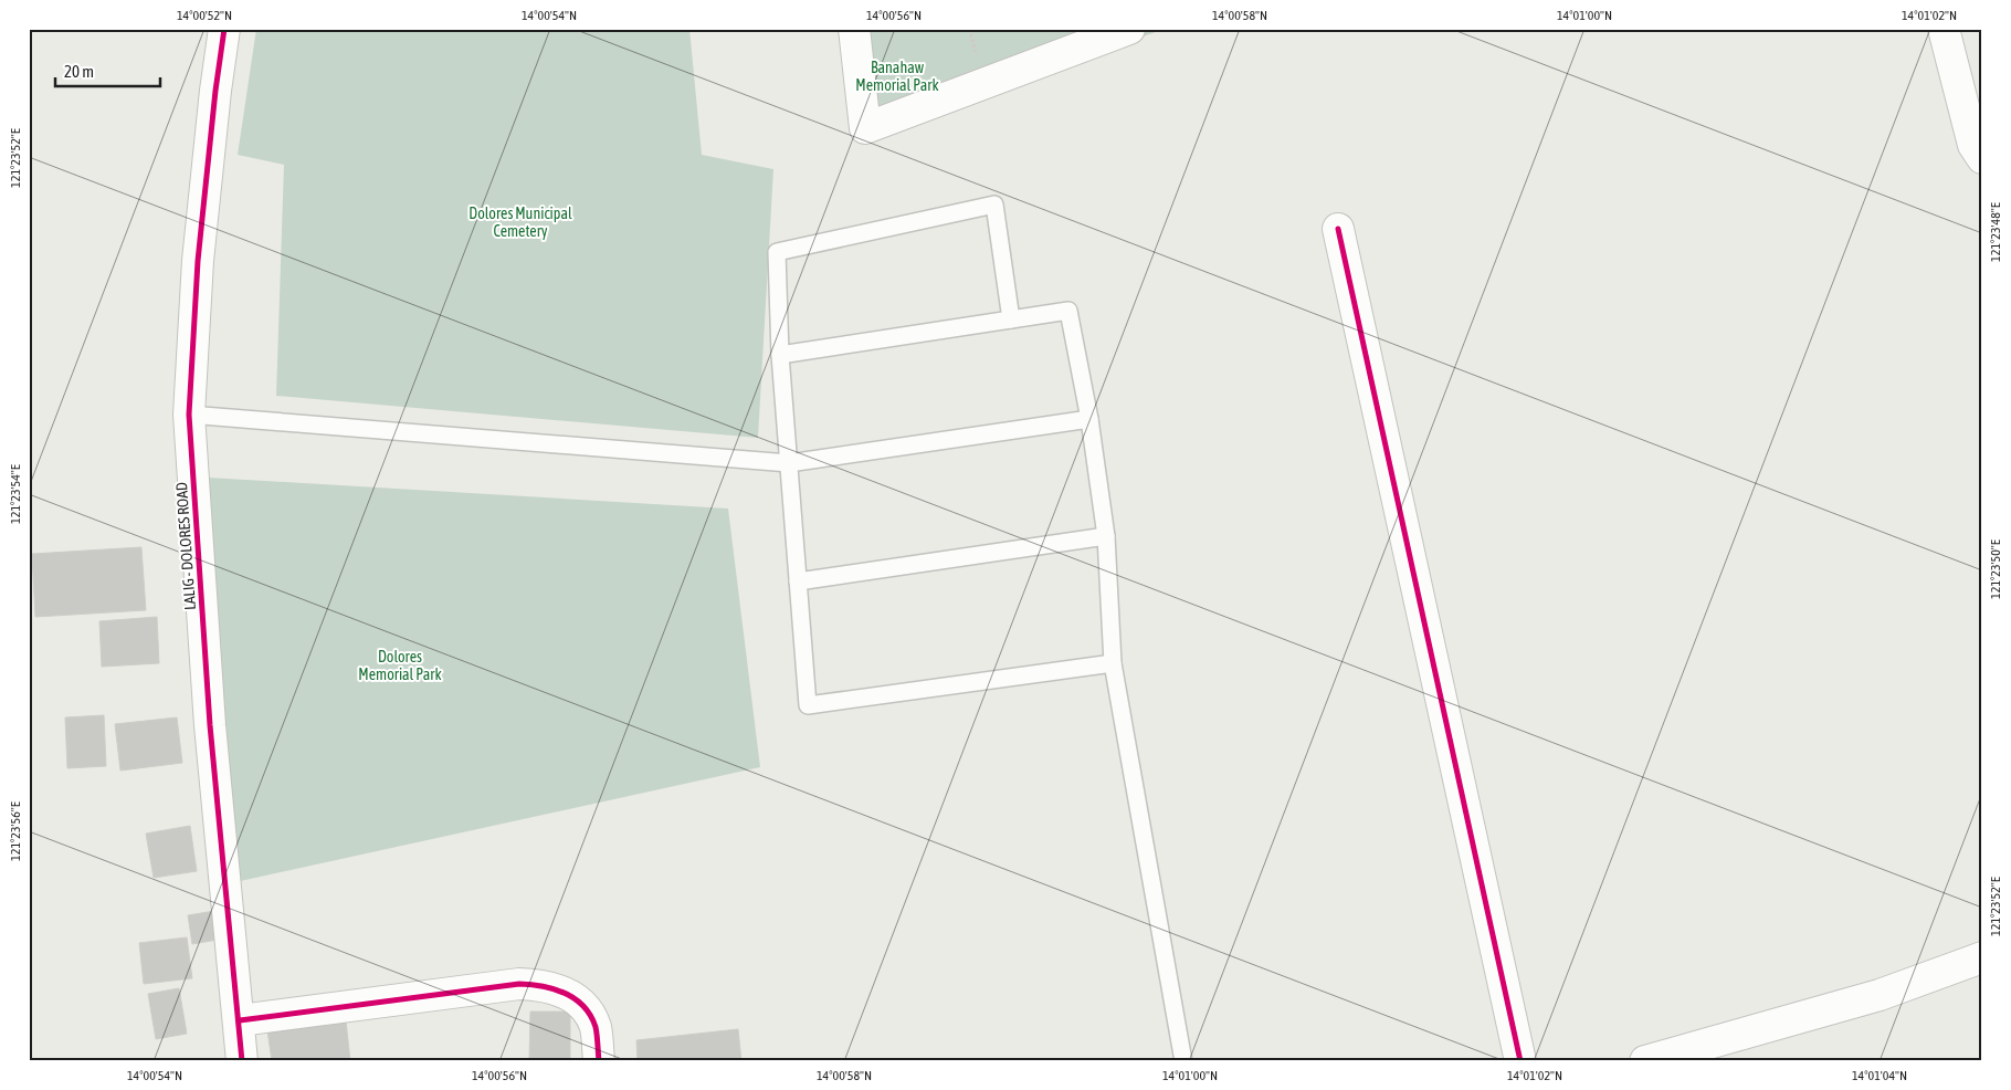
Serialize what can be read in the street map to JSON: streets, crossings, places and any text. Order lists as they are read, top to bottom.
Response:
{
  "streets": {
    "street": ["LALIG - DOLORES ROAD"]
  },
  "parks": ["Banahaw Memorial Park", "Dolores Municipal Cemetery", "Dolores Memorial Park"],
  "scale_bar": "20 m",
  "coordinates": [
    "14°00'52\"N",
    "14°00'54\"N",
    "14°00'56\"N",
    "14°00'58\"N",
    "14°01'00\"N",
    "14°01'02\"N",
    "121°23'52\"E",
    "121°23'48\"E",
    "121°23'54\"E",
    "121°23'50\"E",
    "121°23'56\"E",
    "14°01'04\"N"
  ]
}
